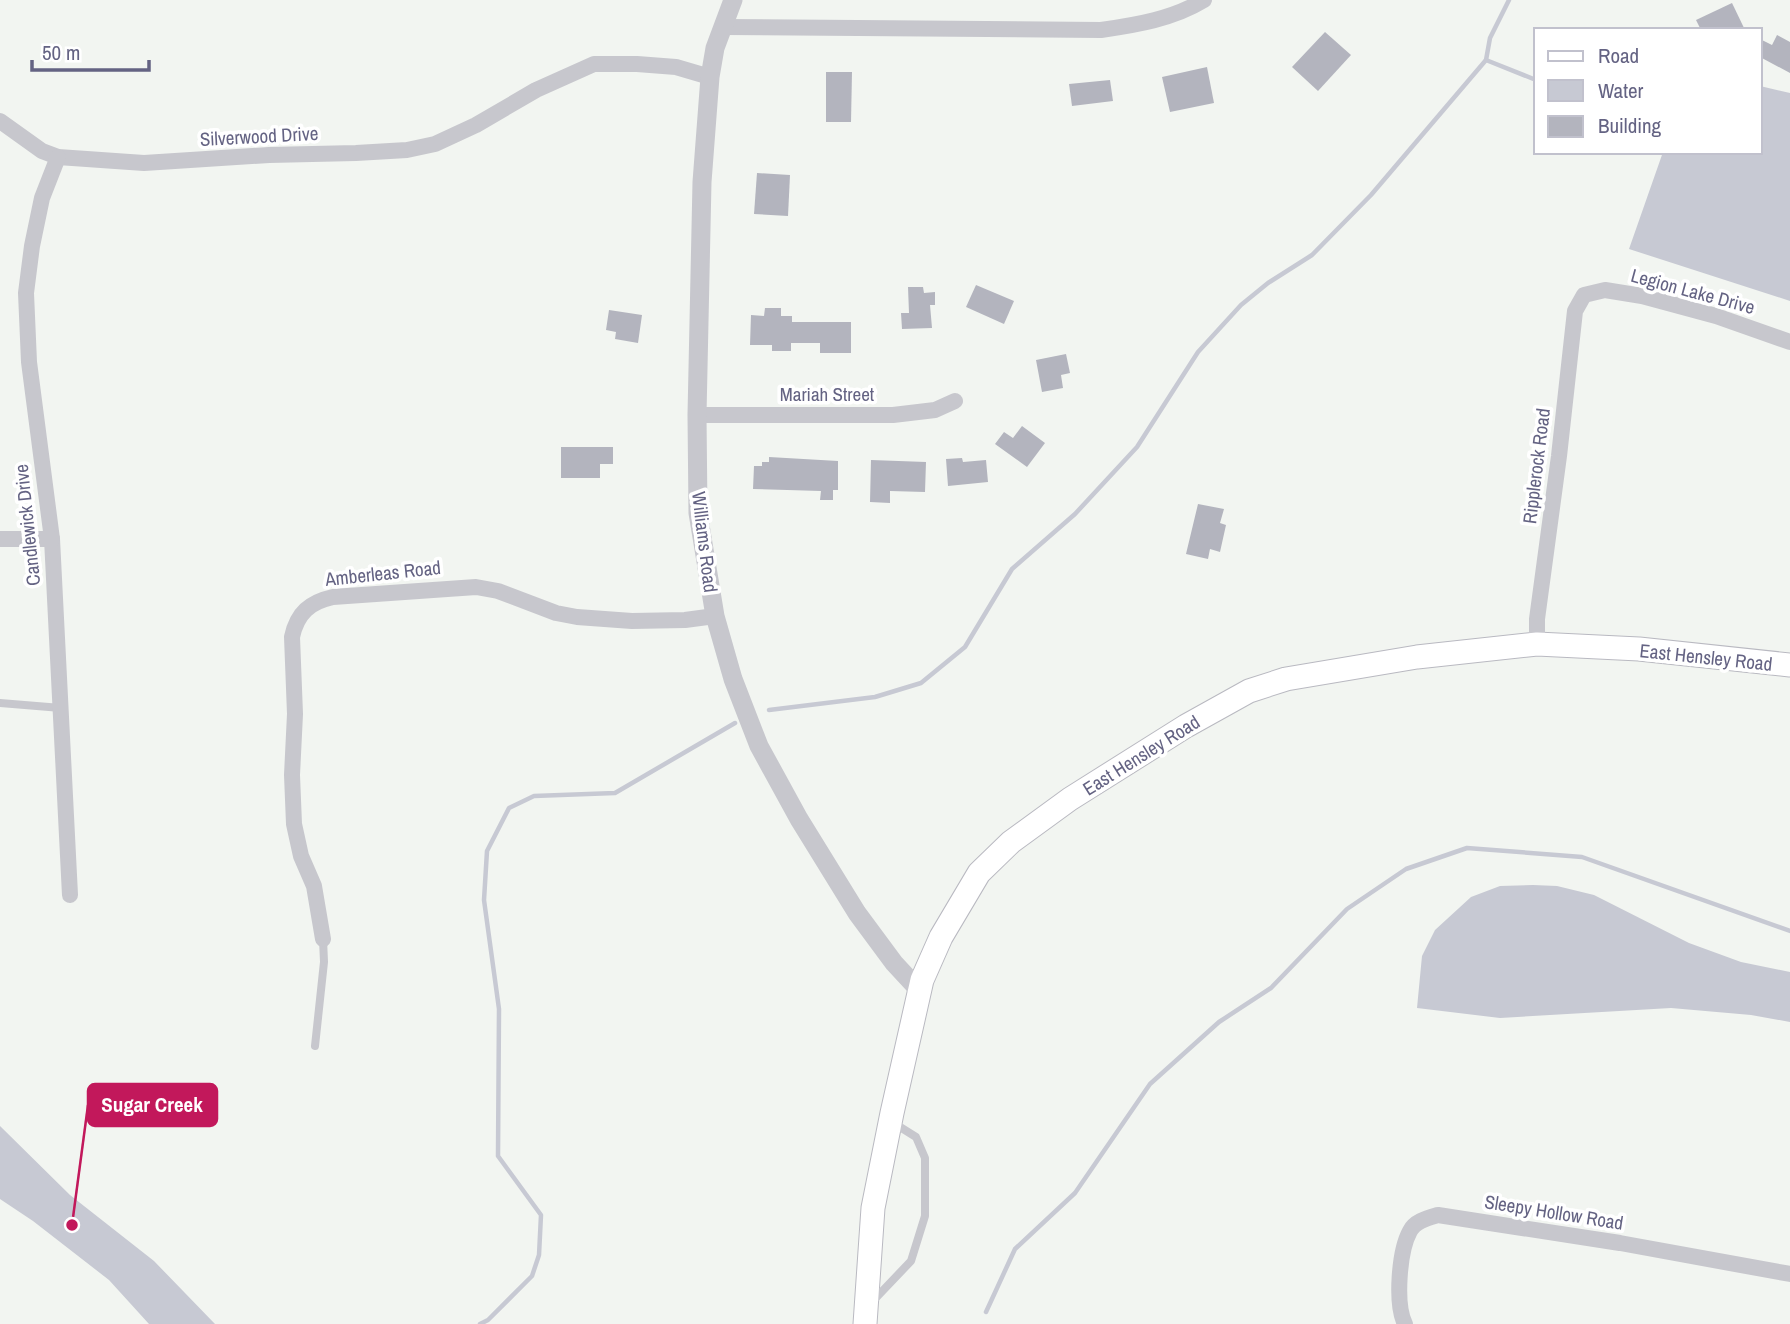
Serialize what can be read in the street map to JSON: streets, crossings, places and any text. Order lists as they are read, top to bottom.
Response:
{
  "streets": {
    "main road": ["East Hensley Road"],
    "street": [
      "Silverwood Drive",
      "Legion Lake Drive",
      "Mariah Street",
      "Ripplerock Road",
      "Candlewick Drive",
      "Williams Road",
      "Amberleas Road",
      "Sleepy Hollow Road"
    ]
  },
  "crossings": [
    ["Silverwood Drive", "Candlewick Drive"],
    ["Silverwood Drive", "Williams Road"],
    ["Legion Lake Drive", "Ripplerock Road"],
    ["Mariah Street", "Williams Road"],
    ["Ripplerock Road", "East Hensley Road"],
    ["Williams Road", "Amberleas Road"],
    ["Williams Road", "East Hensley Road"]
  ],
  "places": ["Sugar Creek"],
  "legend": ["Road", "Water", "Building"],
  "scale_bar": "50 m"
}
